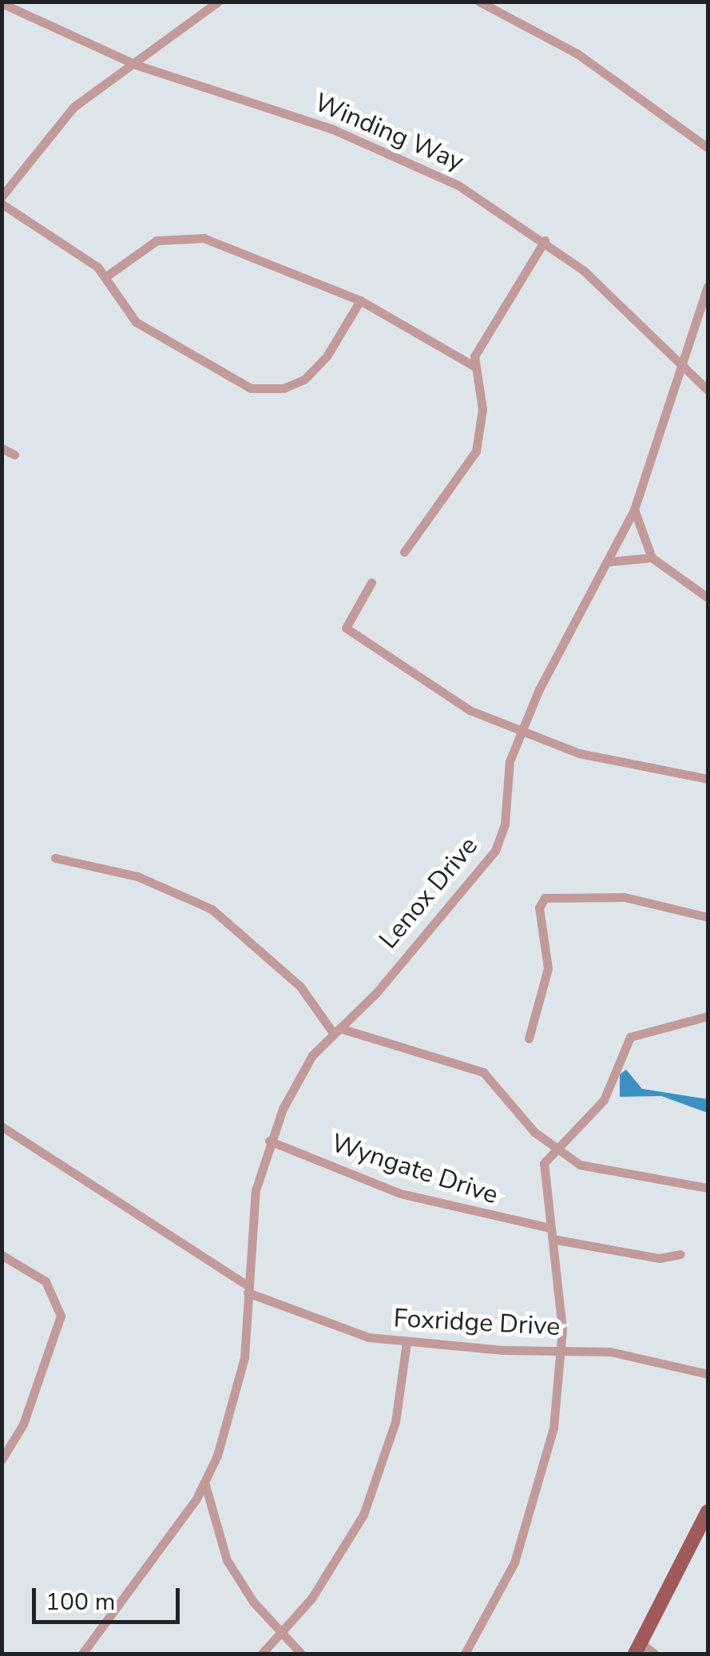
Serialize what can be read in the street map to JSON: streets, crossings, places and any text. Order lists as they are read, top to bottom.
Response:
{
  "streets": {
    "street": [
      "Winding Way",
      "Lenox Drive",
      "Wyngate Drive",
      "Foxridge Drive"
    ]
  },
  "crossings": [
    ["Winding Way", "Lenox Drive"],
    ["Lenox Drive", "Wyngate Drive"],
    ["Lenox Drive", "Foxridge Drive"]
  ],
  "scale_bar": "100 m"
}
